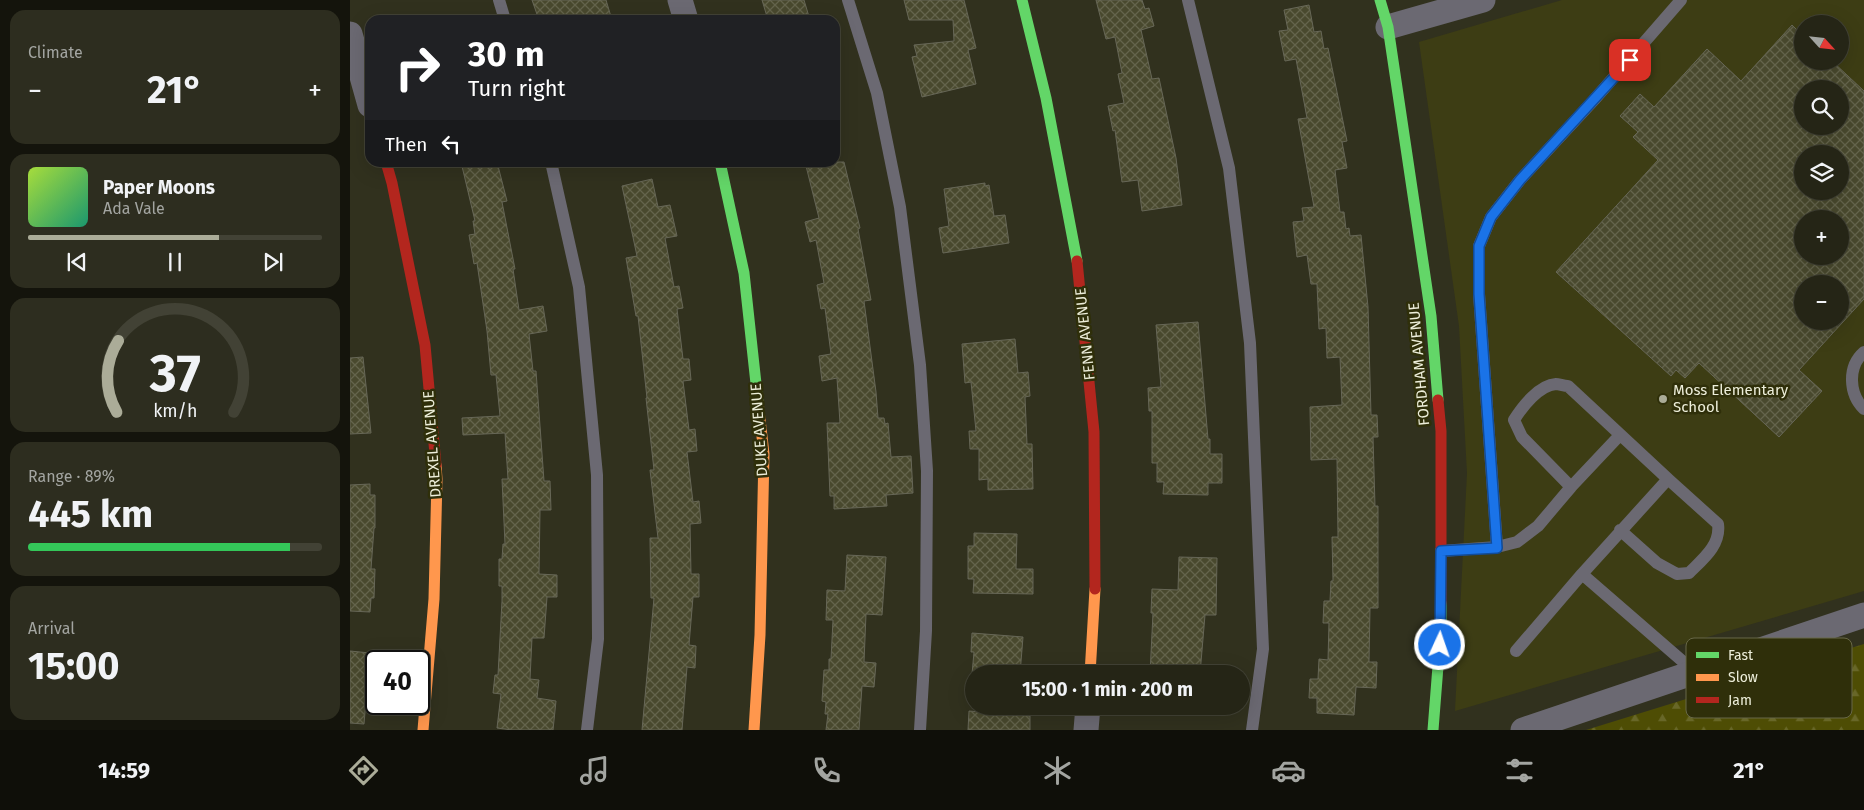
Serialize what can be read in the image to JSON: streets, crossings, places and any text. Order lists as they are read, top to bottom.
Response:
{
  "streets": {
    "street": [
      "FENN AVENUE",
      "FORDHAM AVENUE",
      "DUKE AVENUE",
      "DREXEL AVENUE"
    ]
  },
  "places": ["Moss Elementary School"],
  "legend": ["Fast", "Slow", "Jam"],
  "north": "bottom right",
  "page": {
    "tile": [
      "Climate",
      ["Range · 89%", "445 km"],
      ["Arrival", "15:00"]
    ],
    "map_buttons": ["+", "−"],
    "turn": ["30 m", "Turn right"],
    "heat": ["−", "21°", "+"],
    "then": "Then",
    "song": ["Paper Moons", "Ada Vale"],
    "limit": "40",
    "trip": "15:00 · 1 min · 200 m",
    "tabs": ["14:59", "21°"],
    "gauge": ["37", "km/h"]
  }
}
